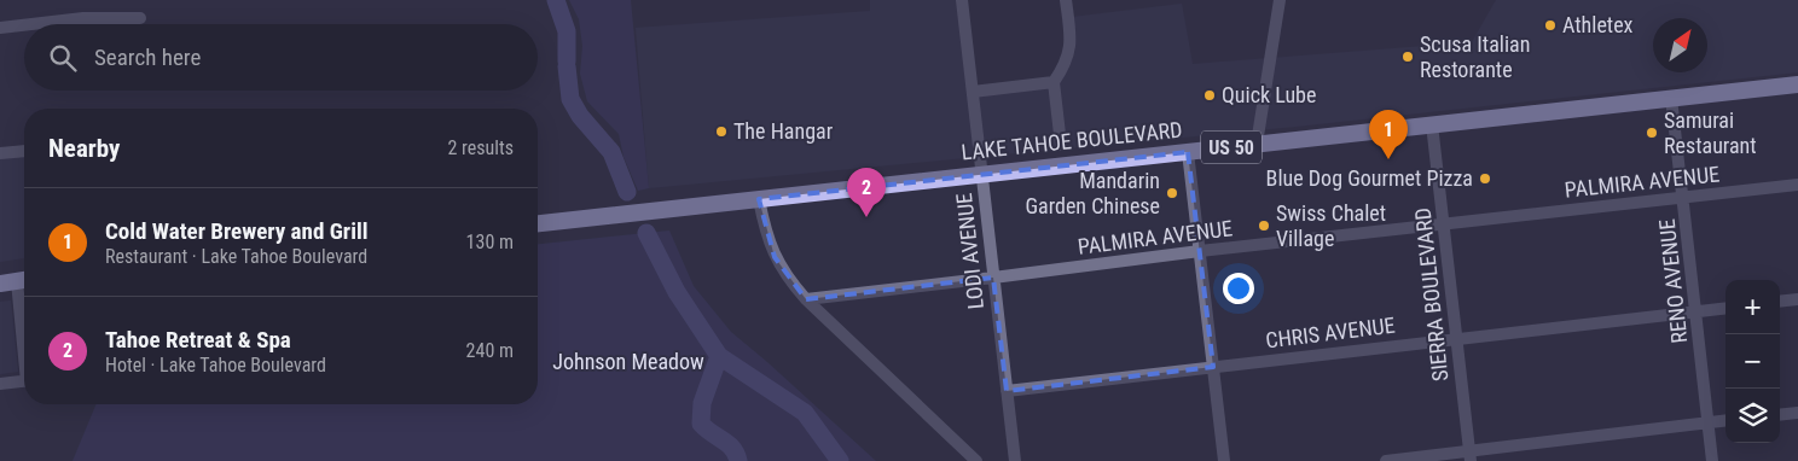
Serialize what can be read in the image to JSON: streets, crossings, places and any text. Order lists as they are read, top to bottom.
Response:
{
  "streets": {
    "highway": ["LAKE TAHOE BOULEVARD", "US 50"],
    "street": [
      "PALMIRA AVENUE",
      "LODI AVENUE",
      "RENO AVENUE",
      "SIERRA BOULEVARD",
      "CHRIS AVENUE"
    ]
  },
  "crossings": [
    ["LAKE TAHOE BOULEVARD", "LODI AVENUE"],
    ["LAKE TAHOE BOULEVARD", "RENO AVENUE"],
    ["LAKE TAHOE BOULEVARD", "SIERRA BOULEVARD"],
    ["PALMIRA AVENUE", "LODI AVENUE"],
    ["PALMIRA AVENUE", "RENO AVENUE"],
    ["PALMIRA AVENUE", "SIERRA BOULEVARD"],
    ["LODI AVENUE", "CHRIS AVENUE"],
    ["RENO AVENUE", "CHRIS AVENUE"],
    ["SIERRA BOULEVARD", "CHRIS AVENUE"]
  ],
  "parks": ["Johnson Meadow"],
  "places": [
    "Athletex",
    "Scusa Italian Restorante",
    "Quick Lube",
    "The Hangar",
    "Samurai Restaurant",
    "Blue Dog Gourmet Pizza",
    "Mandarin Garden Chinese",
    "Swiss Chalet Village"
  ],
  "north": "top right",
  "page": {
    "search": "Search here",
    "heading": ["Nearby", "2 results"],
    "pins": ["1", "2"],
    "list": [
      {
        "mark": "1",
        "name": "Cold Water Brewery and Grill",
        "note": "Restaurant · Lake Tahoe Boulevard",
        "value": "130 m"
      },
      {
        "mark": "2",
        "name": "Tahoe Retreat & Spa",
        "note": "Hotel · Lake Tahoe Boulevard",
        "value": "240 m"
      }
    ],
    "map_buttons": ["+", "−"]
  }
}
